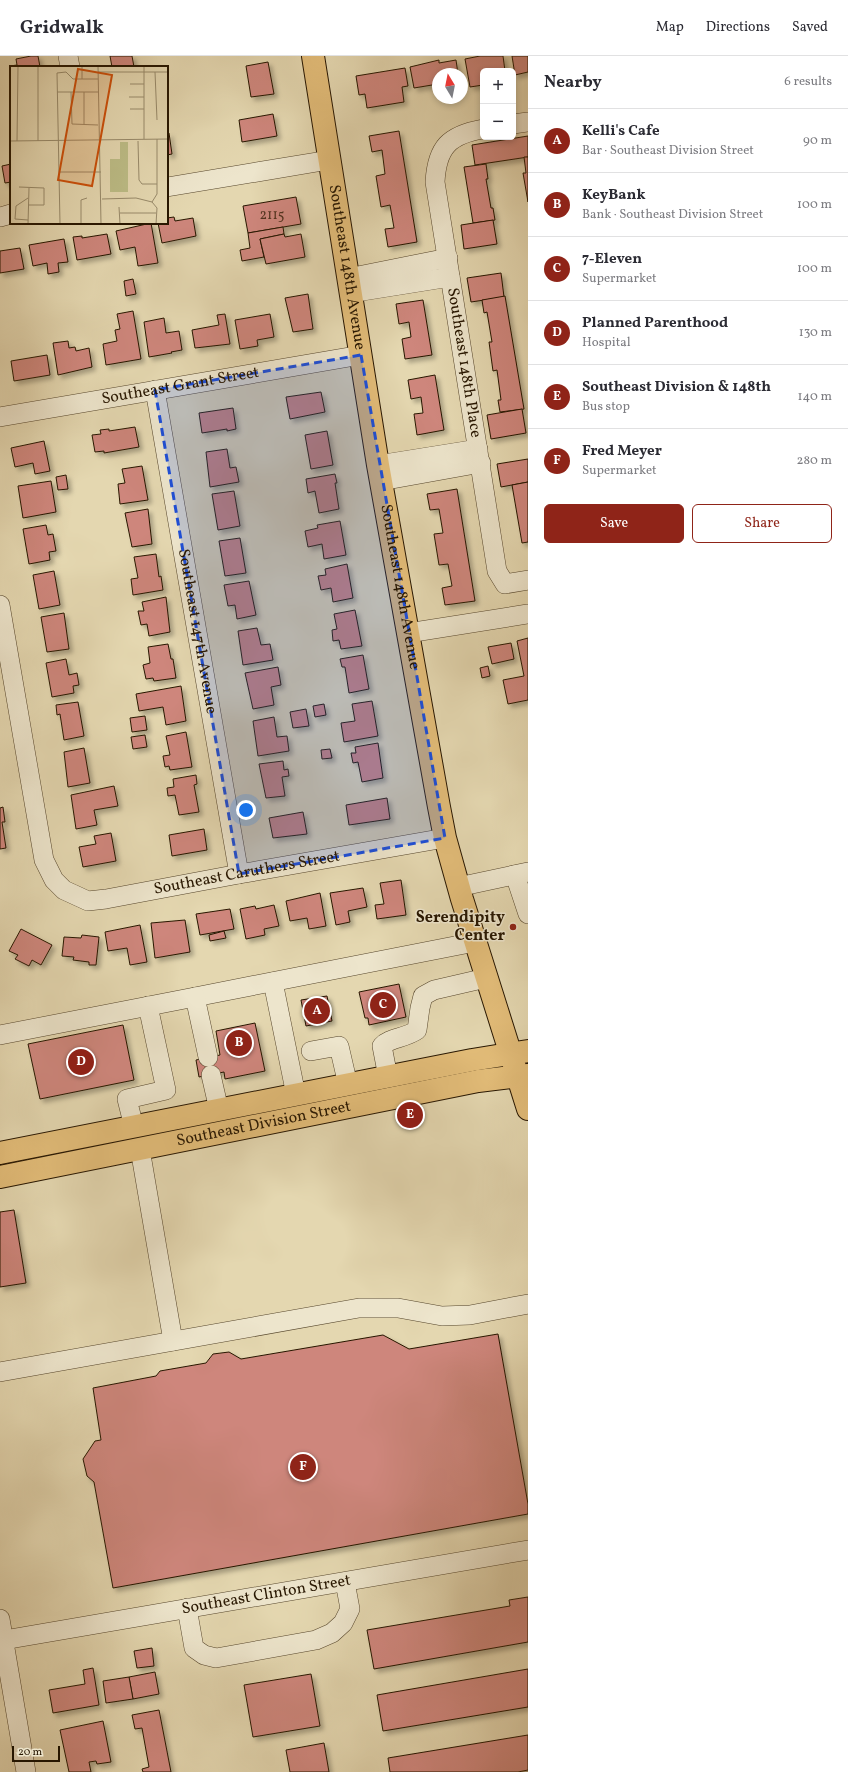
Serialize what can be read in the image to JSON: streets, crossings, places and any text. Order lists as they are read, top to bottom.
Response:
{
  "streets": {
    "main road": ["Southeast 148th Avenue", "Southeast Division Street"],
    "street": [
      "Southeast 148th Place",
      "Southeast Grant Street",
      "Southeast 147th Avenue",
      "Southeast Caruthers Street",
      "Southeast Clinton Street"
    ]
  },
  "crossings": [
    ["Southeast 148th Avenue", "Southeast Grant Street"],
    ["Southeast 148th Avenue", "Southeast Caruthers Street"],
    ["Southeast 148th Avenue", "Southeast Division Street"],
    ["Southeast Grant Street", "Southeast 147th Avenue"],
    ["Southeast 147th Avenue", "Southeast Caruthers Street"]
  ],
  "places": ["Serendipity Center"],
  "house_numbers": ["2115"],
  "scale_bar": "20 m",
  "north": "top",
  "page": {
    "header": "Gridwalk",
    "nav": ["Map", "Directions", "Saved"],
    "heading": ["Nearby", "6 results"],
    "map_buttons": ["+", "−"],
    "list": [
      {
        "mark": "A",
        "name": "Kelli's Cafe",
        "note": "Bar · Southeast Division Street",
        "value": "90 m"
      },
      {
        "mark": "B",
        "name": "KeyBank",
        "note": "Bank · Southeast Division Street",
        "value": "100 m"
      },
      {
        "mark": "C",
        "name": "7-Eleven",
        "note": "Supermarket",
        "value": "100 m"
      },
      {
        "mark": "D",
        "name": "Planned Parenthood",
        "note": "Hospital",
        "value": "130 m"
      },
      {
        "mark": "E",
        "name": "Southeast Division & 148th",
        "note": "Bus stop",
        "value": "140 m"
      },
      {
        "mark": "F",
        "name": "Fred Meyer",
        "note": "Supermarket",
        "value": "280 m"
      }
    ],
    "buttons": ["Save", "Share"],
    "pins": [
      "C",
      "A",
      "B",
      "D",
      "E",
      "F"
    ],
    "scale": "20 m"
  }
}
